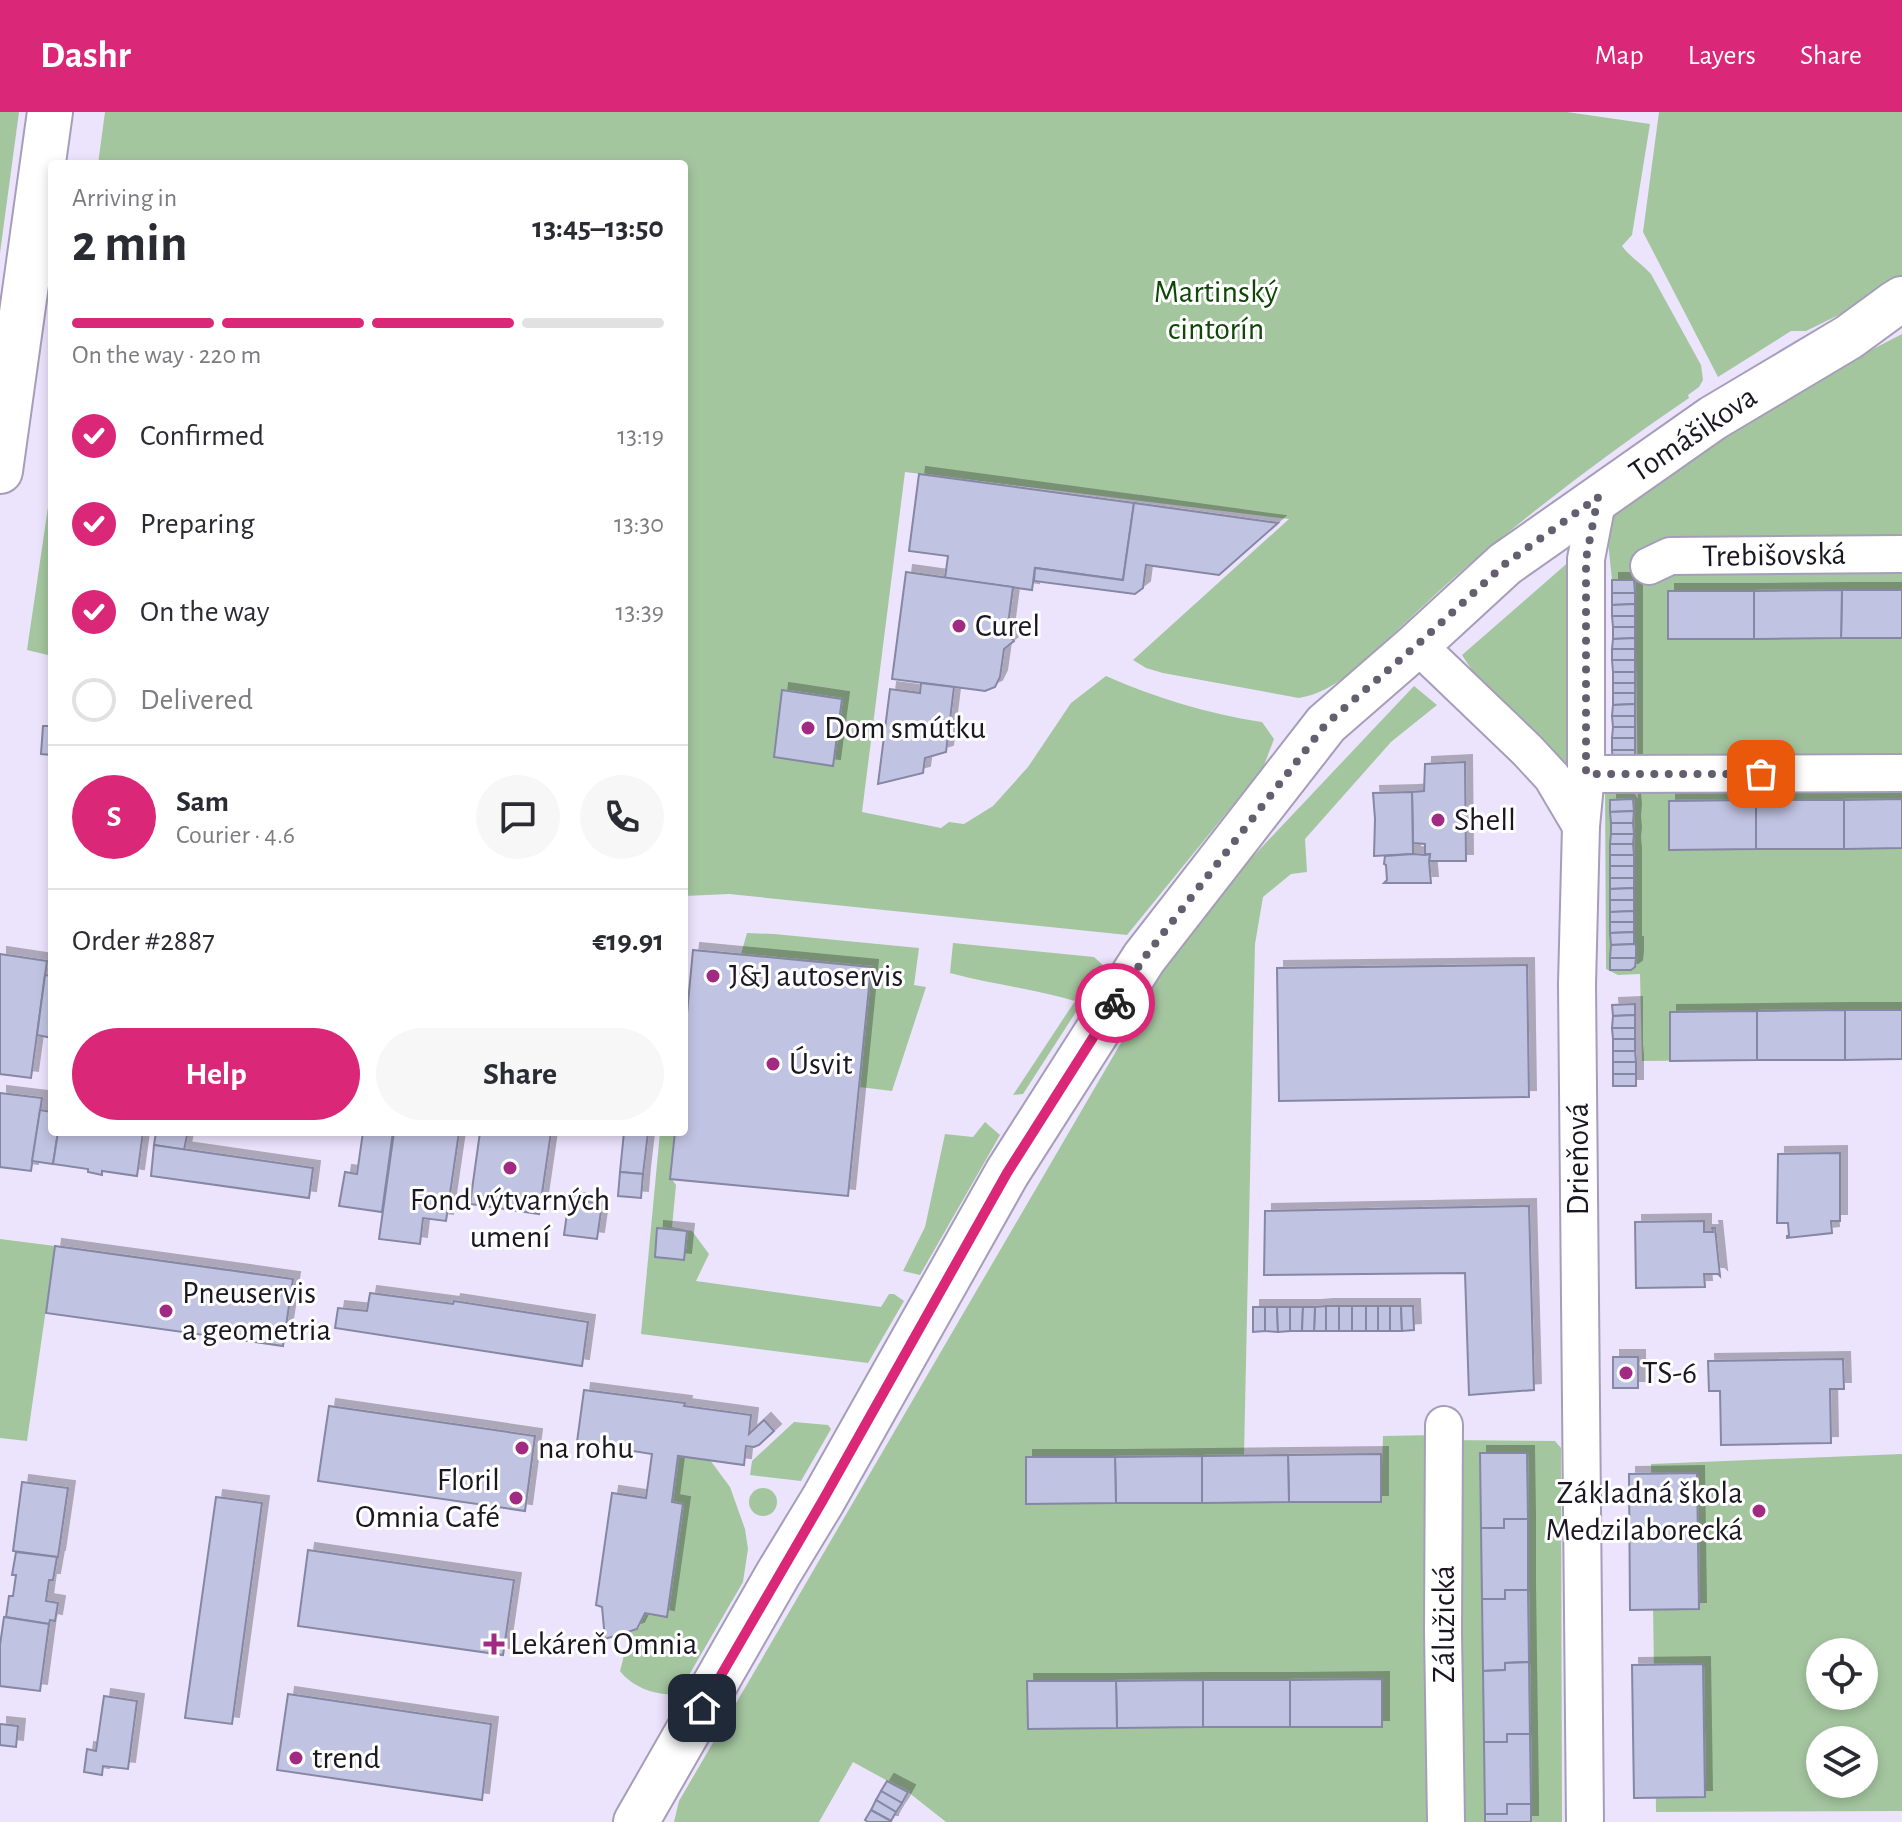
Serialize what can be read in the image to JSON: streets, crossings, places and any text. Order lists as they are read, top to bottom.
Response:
{
  "streets": {
    "main road": ["Tomášikova"],
    "street": ["Trebišovská", "Drieňová", "Zálužická"]
  },
  "crossings": [
    ["Tomášikova", "Drieňová"]
  ],
  "parks": ["Martinský cintorín"],
  "places": {
    "other": [
      "Curel",
      "Dom smútku",
      "Shell",
      "J&J autoservis",
      "Úsvit",
      "Fond výtvarných umení",
      "Pneuservis a geometria",
      "TS-6",
      "na rohu",
      "Floril Omnia Café",
      "Základná škola Medzilaborecká",
      "trend"
    ],
    "health": ["Lekáreň Omnia"]
  },
  "page": {
    "header": "Dashr",
    "nav": ["Map", "Layers", "Share"],
    "heading": ["2 min", "Arriving in", "13:45–13:50"],
    "panel": [
      "Sam",
      "Courier · 4.6",
      "Order #2887",
      "€19.91"
    ],
    "bar": "On the way · 220 m",
    "list": [
      ["Confirmed", "13:19"],
      ["Preparing", "13:30"],
      ["On the way", "13:39"],
      "Delivered"
    ],
    "round": "S",
    "buttons": ["Help", "Share"]
  }
}
